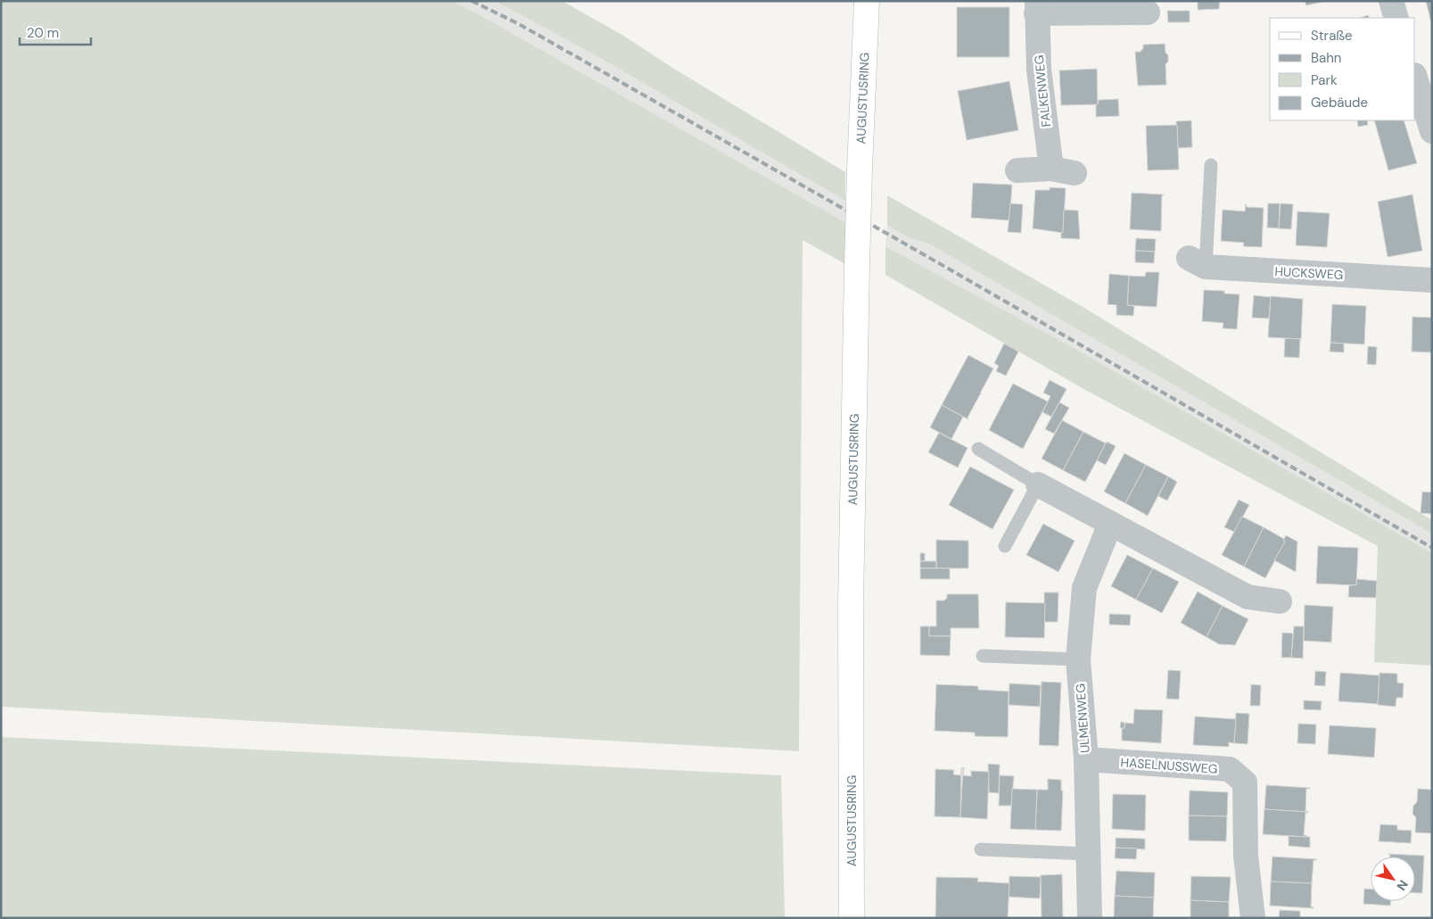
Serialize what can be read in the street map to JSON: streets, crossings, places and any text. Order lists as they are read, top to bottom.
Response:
{
  "streets": {
    "main road": ["AUGUSTUSRING"],
    "street": [
      "FALKENWEG",
      "HUCKSWEG",
      "ULMENWEG",
      "HASELNUSSWEG"
    ]
  },
  "crossings": [
    ["ULMENWEG", "HASELNUSSWEG"]
  ],
  "legend": [
    "Straße",
    "Bahn",
    "Park",
    "Gebäude"
  ],
  "scale_bar": "20 m",
  "north": "bottom right"
}
